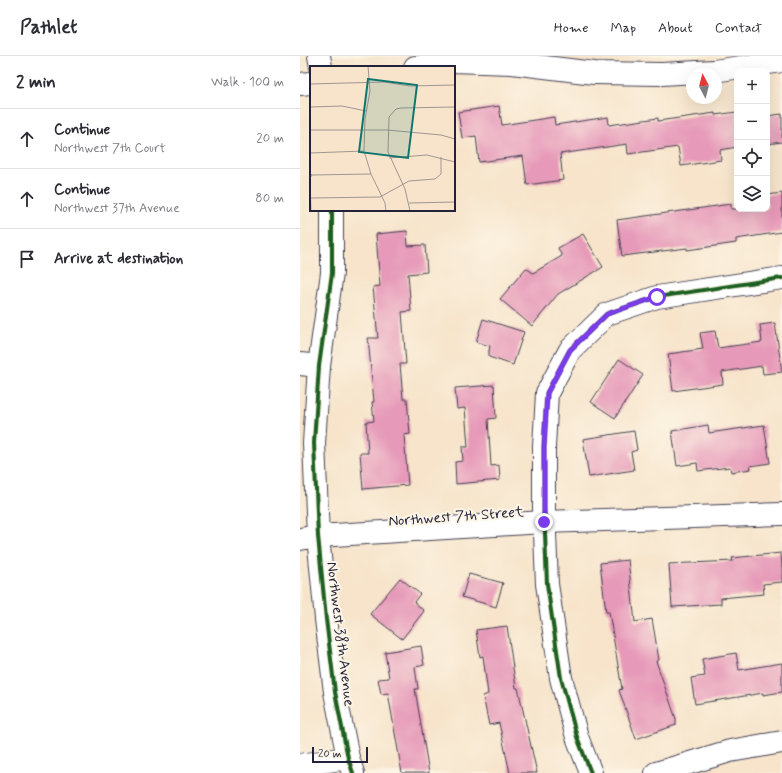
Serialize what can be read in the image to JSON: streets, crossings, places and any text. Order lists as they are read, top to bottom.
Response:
{
  "streets": {
    "street": ["Northwest 7th Street", "Northwest 38th Avenue"]
  },
  "crossings": [
    ["Northwest 7th Street", "Northwest 38th Avenue"]
  ],
  "scale_bar": "20 m",
  "north": "top",
  "page": {
    "header": "Pathlet",
    "nav": [
      "Home",
      "Map",
      "About",
      "Contact"
    ],
    "heading": ["2 min", "Walk · 100 m"],
    "map_buttons": ["+", "−"],
    "list": [
      ["Continue", "Northwest 7th Court", "20 m"],
      ["Continue", "Northwest 37th Avenue", "80 m"],
      "Arrive at destination"
    ],
    "scale": "20 m"
  }
}
